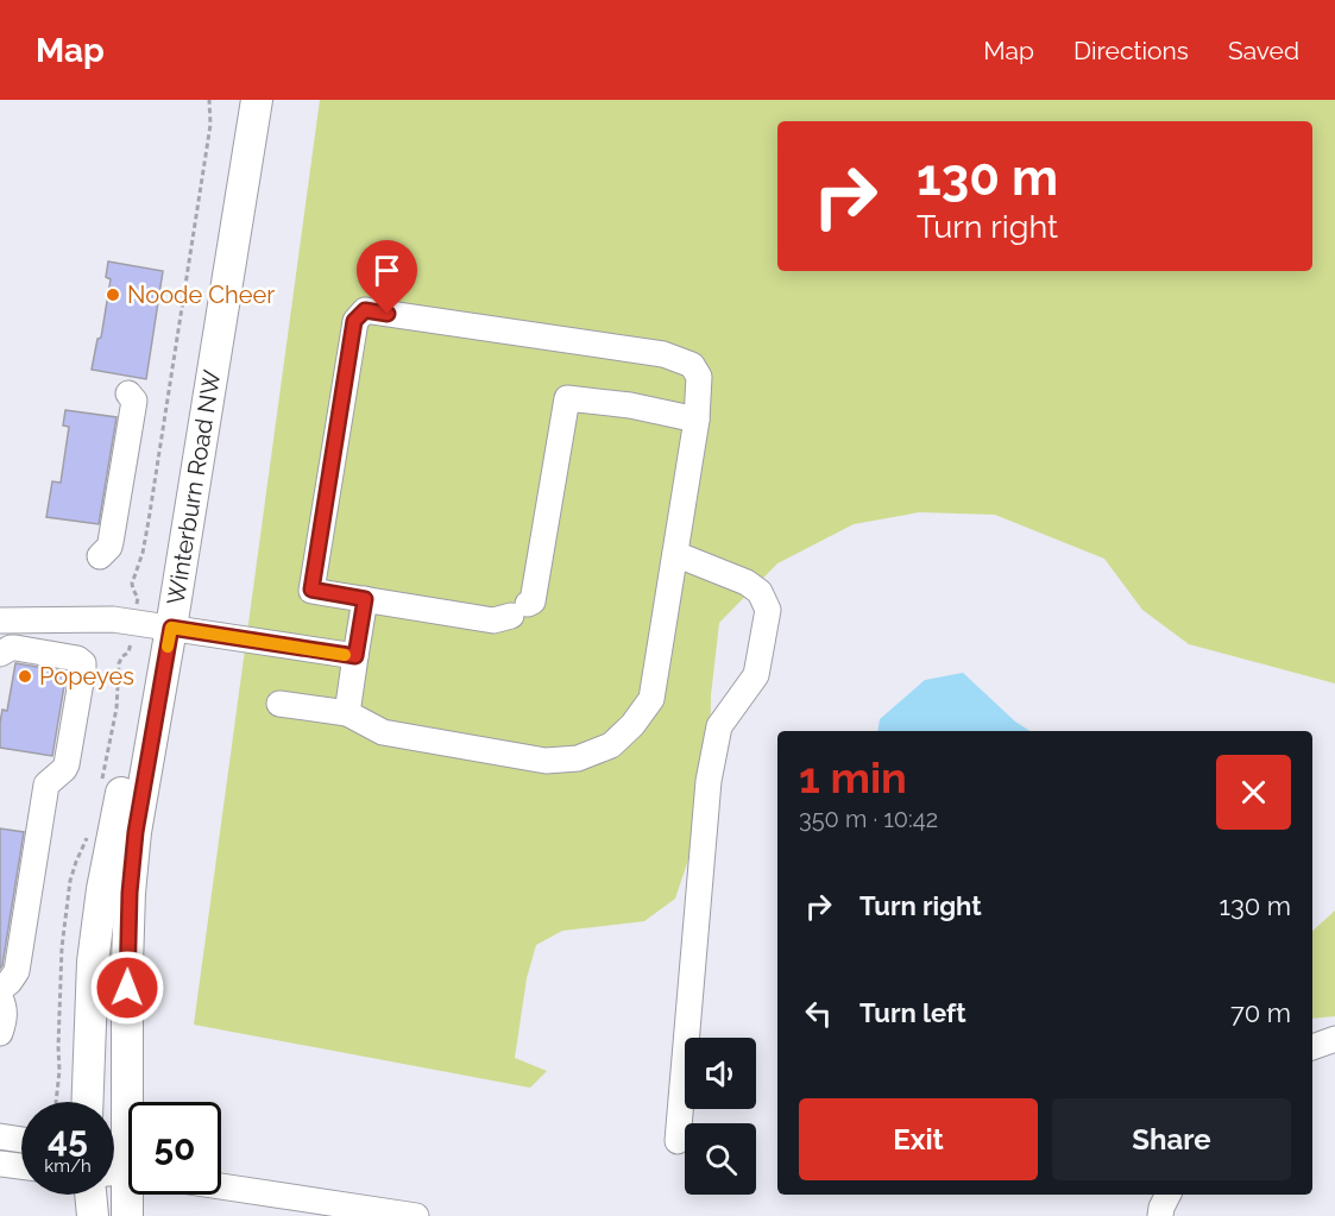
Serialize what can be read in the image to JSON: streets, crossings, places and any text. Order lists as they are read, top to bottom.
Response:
{
  "streets": {
    "main road": ["Winterburn Road NW"]
  },
  "places": ["Noode Cheer", "Popeyes"],
  "page": {
    "header": "Map",
    "nav": ["Map", "Directions", "Saved"],
    "turn": ["130 m", "Turn right"],
    "heading": ["1 min", "350 m · 10:42"],
    "list": [
      {
        "name": "Turn right",
        "value": "130 m"
      },
      {
        "name": "Turn left",
        "value": "70 m"
      }
    ],
    "buttons": ["Exit", "Share"],
    "speed": "45 km/h",
    "limit": "50"
  }
}
